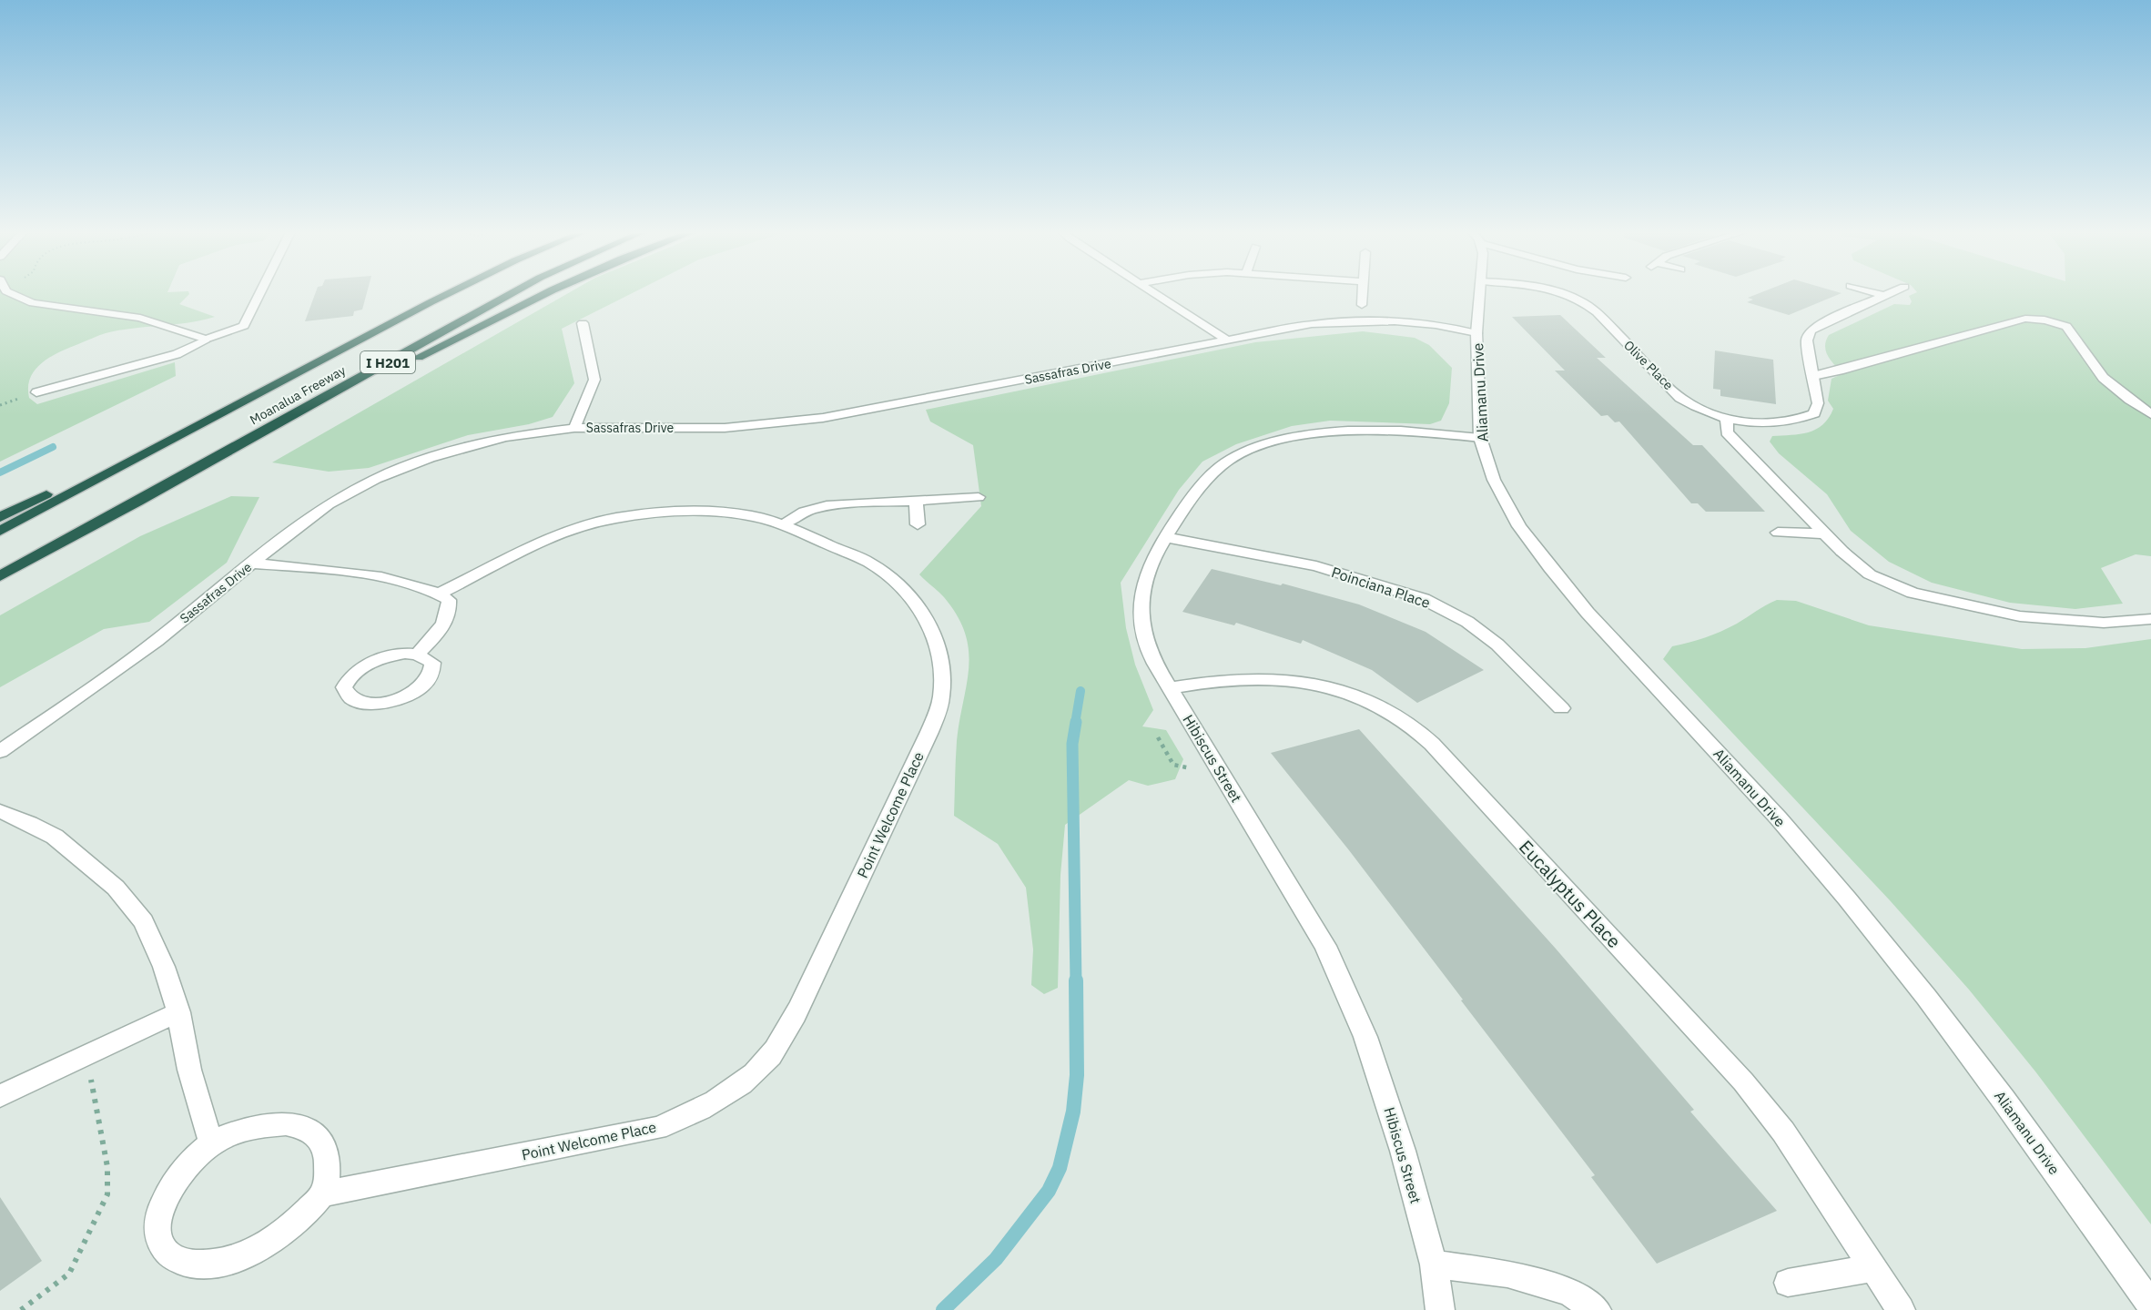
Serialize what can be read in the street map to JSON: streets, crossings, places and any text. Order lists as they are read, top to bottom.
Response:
{
  "streets": {
    "highway": ["I H201", "Moanalua Freeway"],
    "street": [
      "Olive Place",
      "Sassafras Drive",
      "Aliamanu Drive",
      "Poinciana Place",
      "Hibiscus Street",
      "Point Welcome Place",
      "Eucalyptus Place"
    ]
  },
  "crossings": [
    ["Sassafras Drive", "Aliamanu Drive"],
    ["Aliamanu Drive", "Hibiscus Street"],
    ["Poinciana Place", "Hibiscus Street"],
    ["Hibiscus Street", "Eucalyptus Place"]
  ]
}
